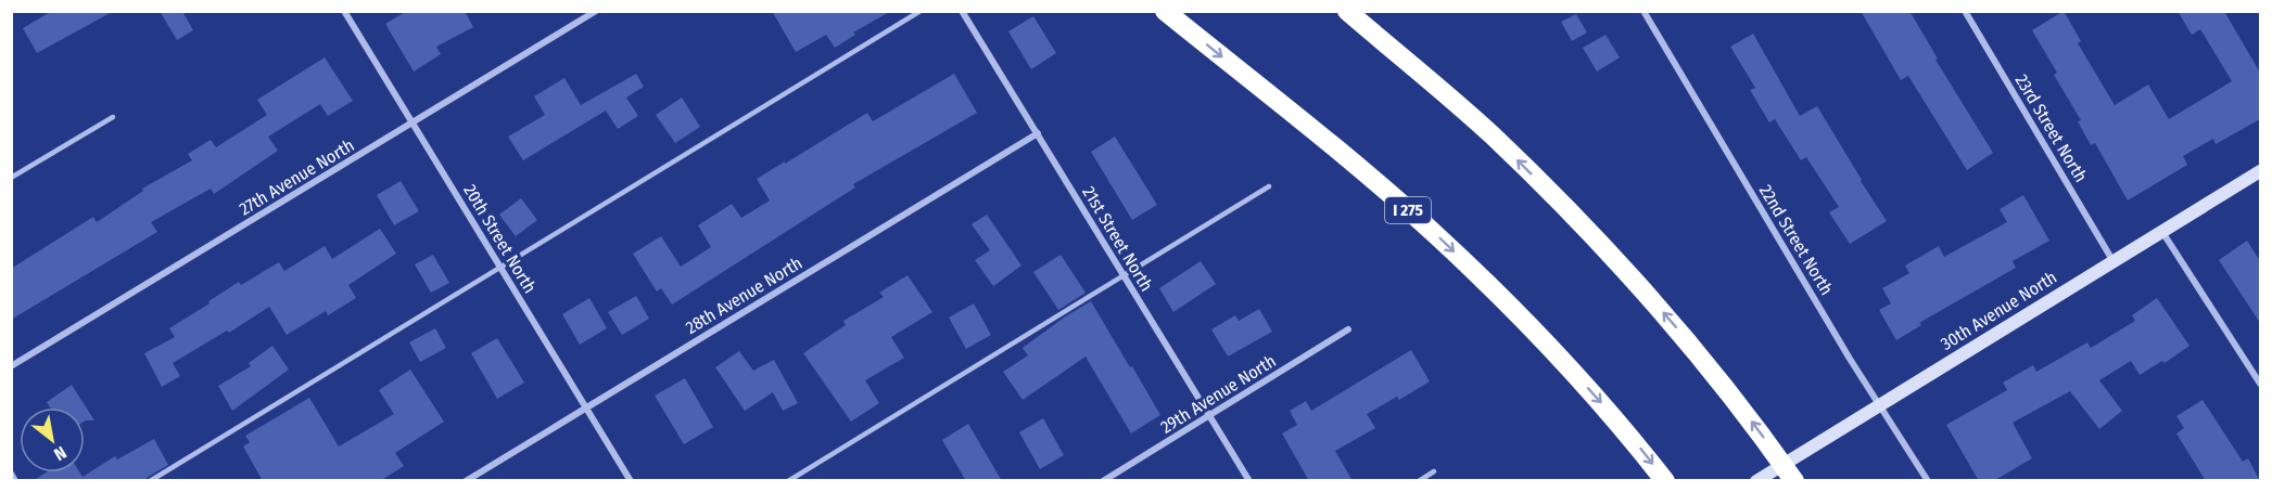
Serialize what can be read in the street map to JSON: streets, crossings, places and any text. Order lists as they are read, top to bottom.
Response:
{
  "streets": {
    "highway": ["I 275"],
    "street": [
      "23rd Street North",
      "27th Avenue North",
      "20th Street North",
      "21st Street North",
      "22nd Street North",
      "28th Avenue North",
      "30th Avenue North",
      "29th Avenue North"
    ]
  },
  "crossings": [
    ["23rd Street North", "30th Avenue North"],
    ["27th Avenue North", "20th Street North"],
    ["20th Street North", "28th Avenue North"],
    ["21st Street North", "28th Avenue North"],
    ["21st Street North", "29th Avenue North"],
    ["22nd Street North", "30th Avenue North"]
  ],
  "north": "bottom right"
}
